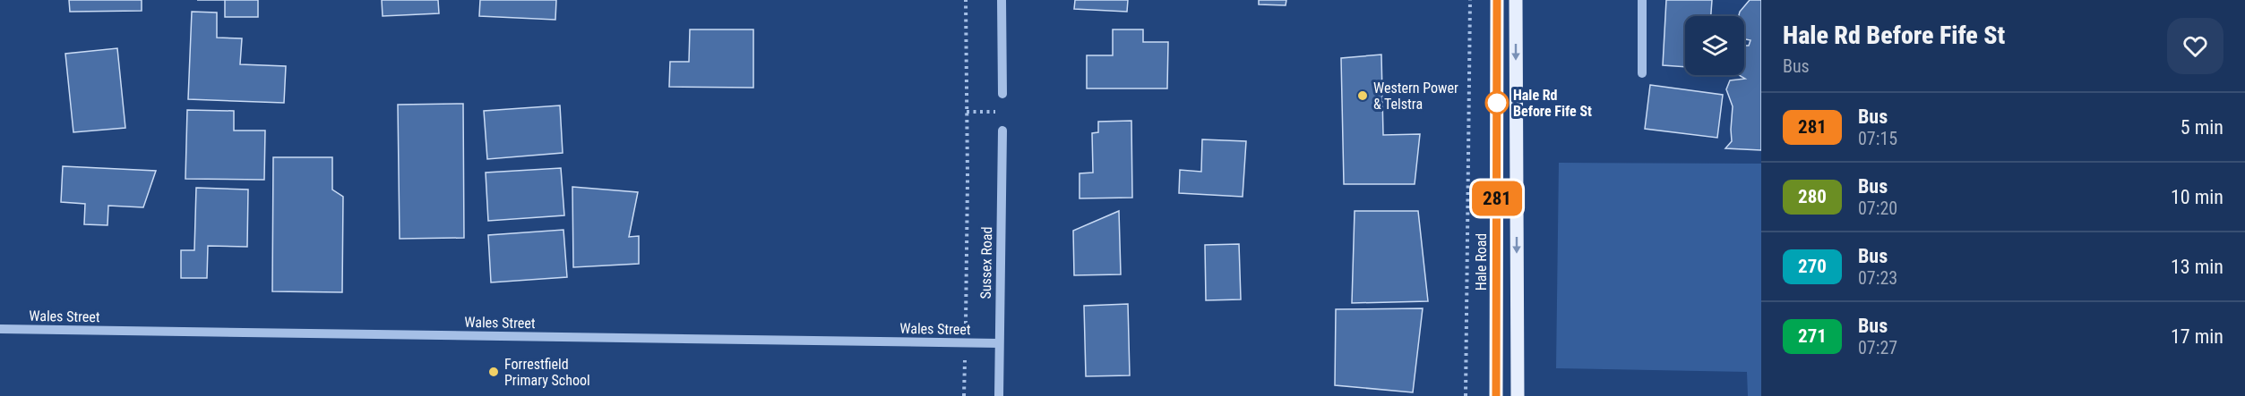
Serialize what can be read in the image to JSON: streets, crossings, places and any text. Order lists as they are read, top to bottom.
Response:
{
  "streets": {
    "main road": ["Hale Road"],
    "street": ["Sussex Road", "Wales Street"]
  },
  "crossings": [
    ["Sussex Road", "Wales Street"]
  ],
  "places": ["Western Power & Telstra", "Hale Rd Before Fife St", "Forrestfield Primary School"],
  "lines": ["bus line 281"],
  "page": {
    "on_map": "281",
    "heading": ["Hale Rd Before Fife St", "Bus"],
    "list": [
      {
        "mark": "281",
        "name": "Bus",
        "note": "07:15",
        "value": "5 min"
      },
      {
        "mark": "280",
        "name": "Bus",
        "note": "07:20",
        "value": "10 min"
      },
      {
        "mark": "270",
        "name": "Bus",
        "note": "07:23",
        "value": "13 min"
      },
      {
        "mark": "271",
        "name": "Bus",
        "note": "07:27",
        "value": "17 min"
      }
    ]
  }
}
